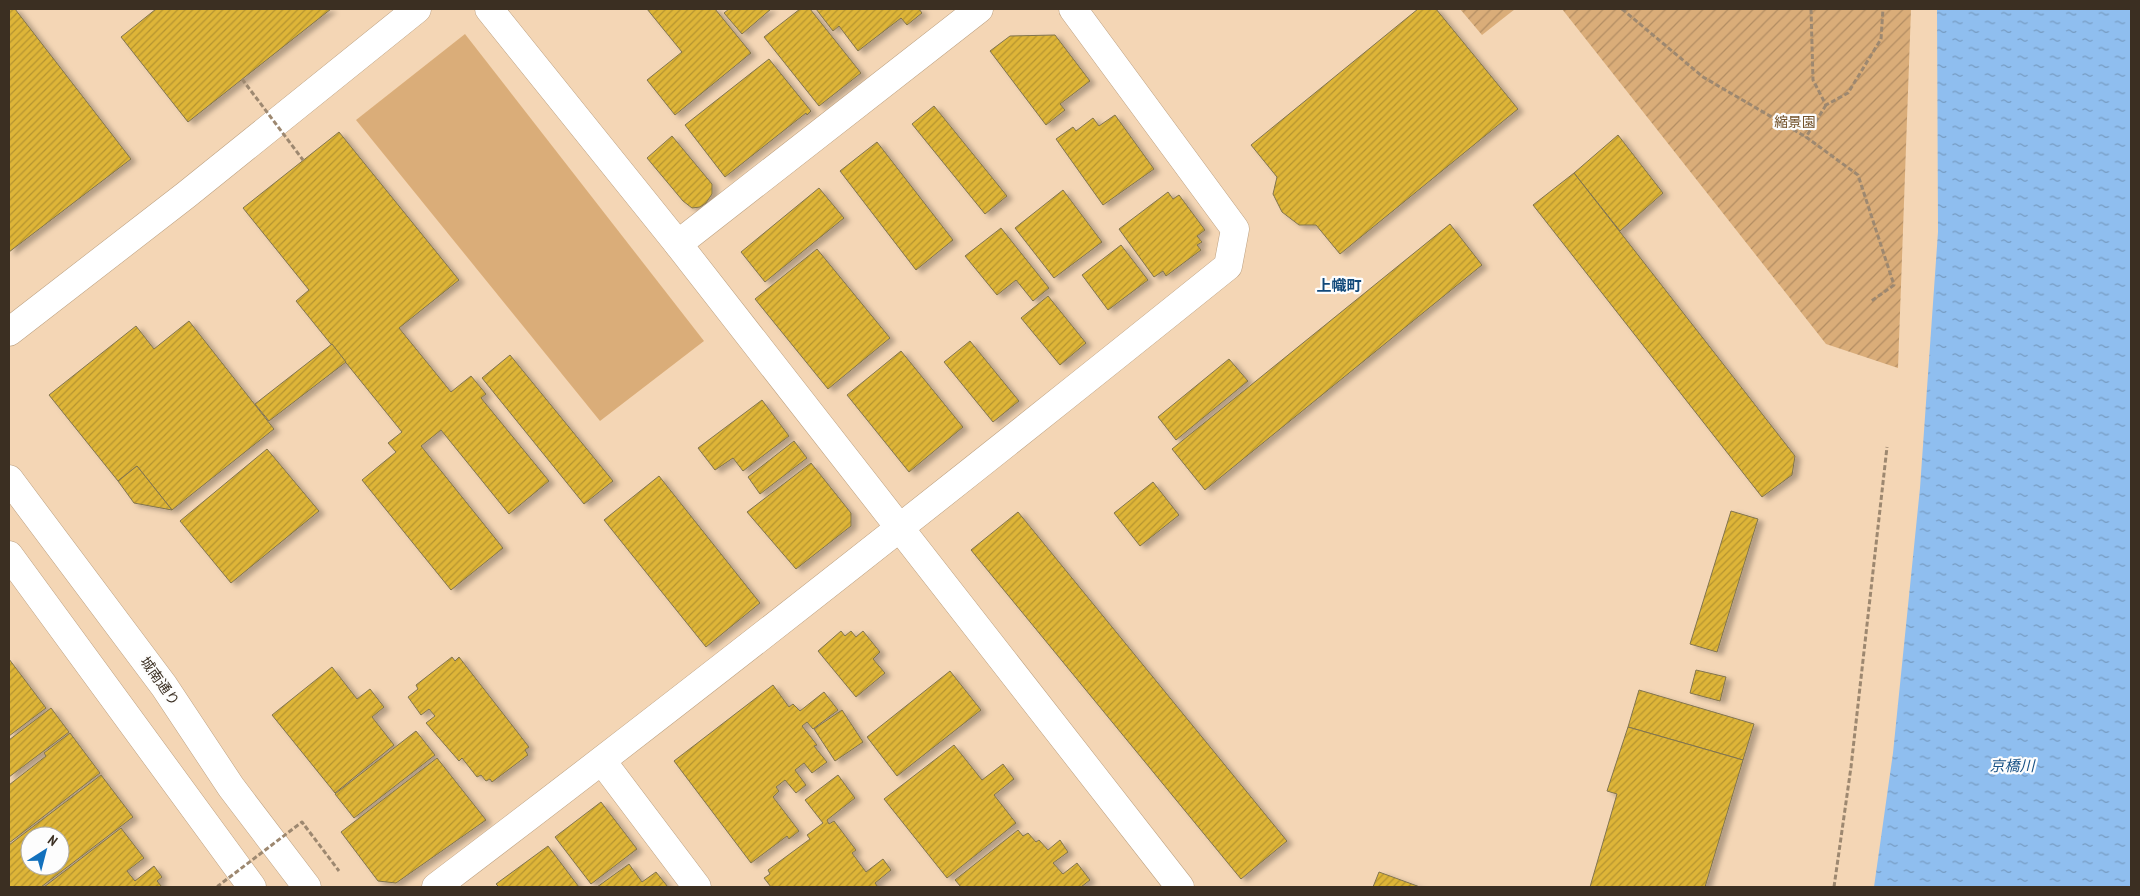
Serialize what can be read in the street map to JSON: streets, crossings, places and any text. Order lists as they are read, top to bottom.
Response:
{
  "streets": {
    "street": ["城南通り"]
  },
  "districts": ["上幟町"],
  "water": ["京橋川"],
  "parks": ["縮景園"],
  "north": "top right"
}
